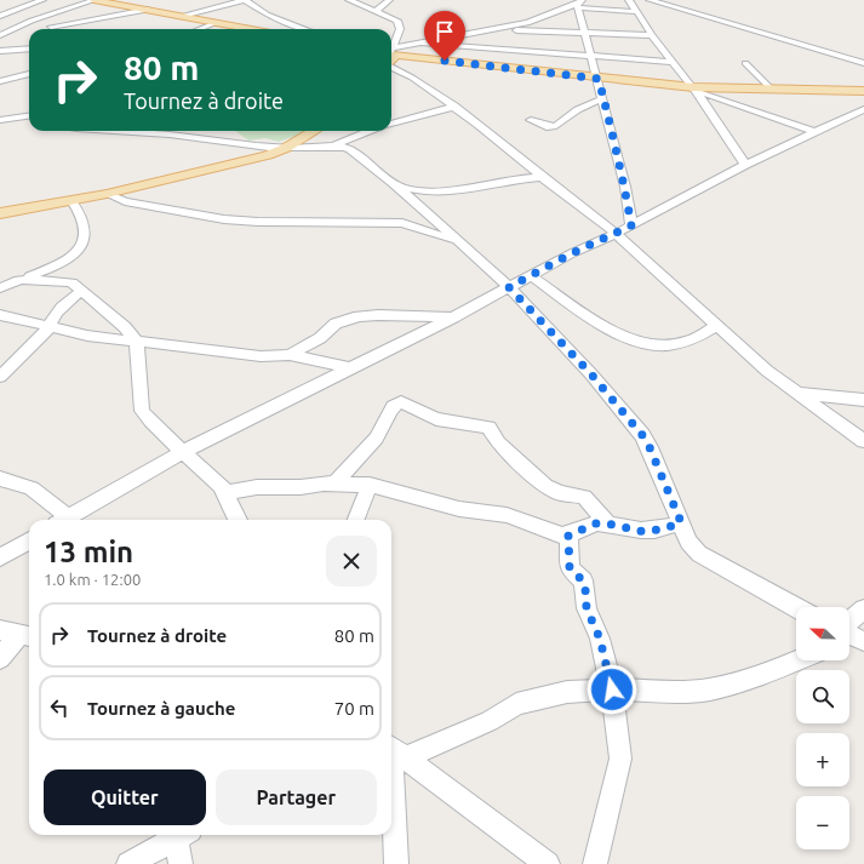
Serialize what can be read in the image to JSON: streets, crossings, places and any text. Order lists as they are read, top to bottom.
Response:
{
  "north": "left",
  "page": {
    "turn": ["80 m", "Tournez à droite"],
    "heading": ["13 min", "1.0 km · 12:00"],
    "list": [
      {
        "name": "Tournez à droite",
        "value": "80 m"
      },
      {
        "name": "Tournez à gauche",
        "value": "70 m"
      }
    ],
    "map_buttons": ["+", "−"],
    "buttons": ["Quitter", "Partager"]
  }
}
